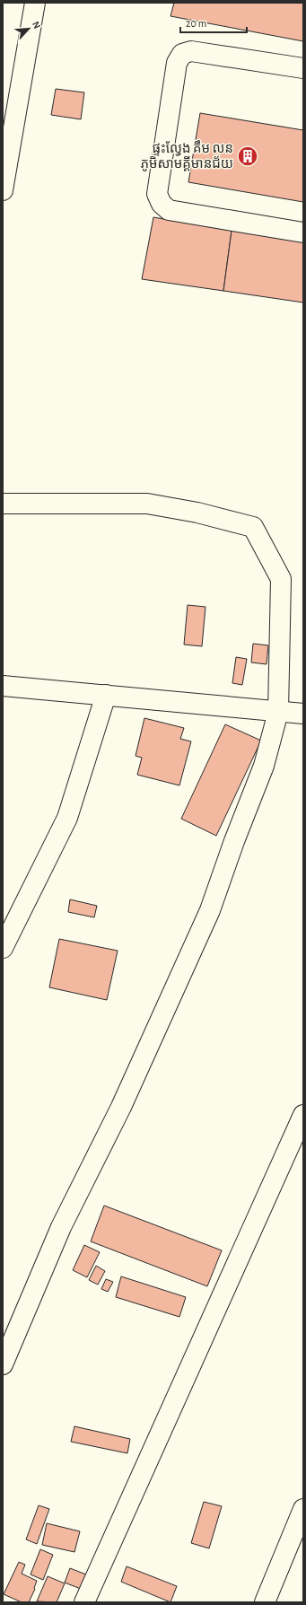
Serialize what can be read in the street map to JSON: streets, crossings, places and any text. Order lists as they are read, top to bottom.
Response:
{
  "places": {
    "building": ["ផ្ទះល្វែង គឹម លន ភូមិសាមគ្គីមានជ័យ"]
  },
  "scale_bar": "20 m",
  "north": "top right"
}
